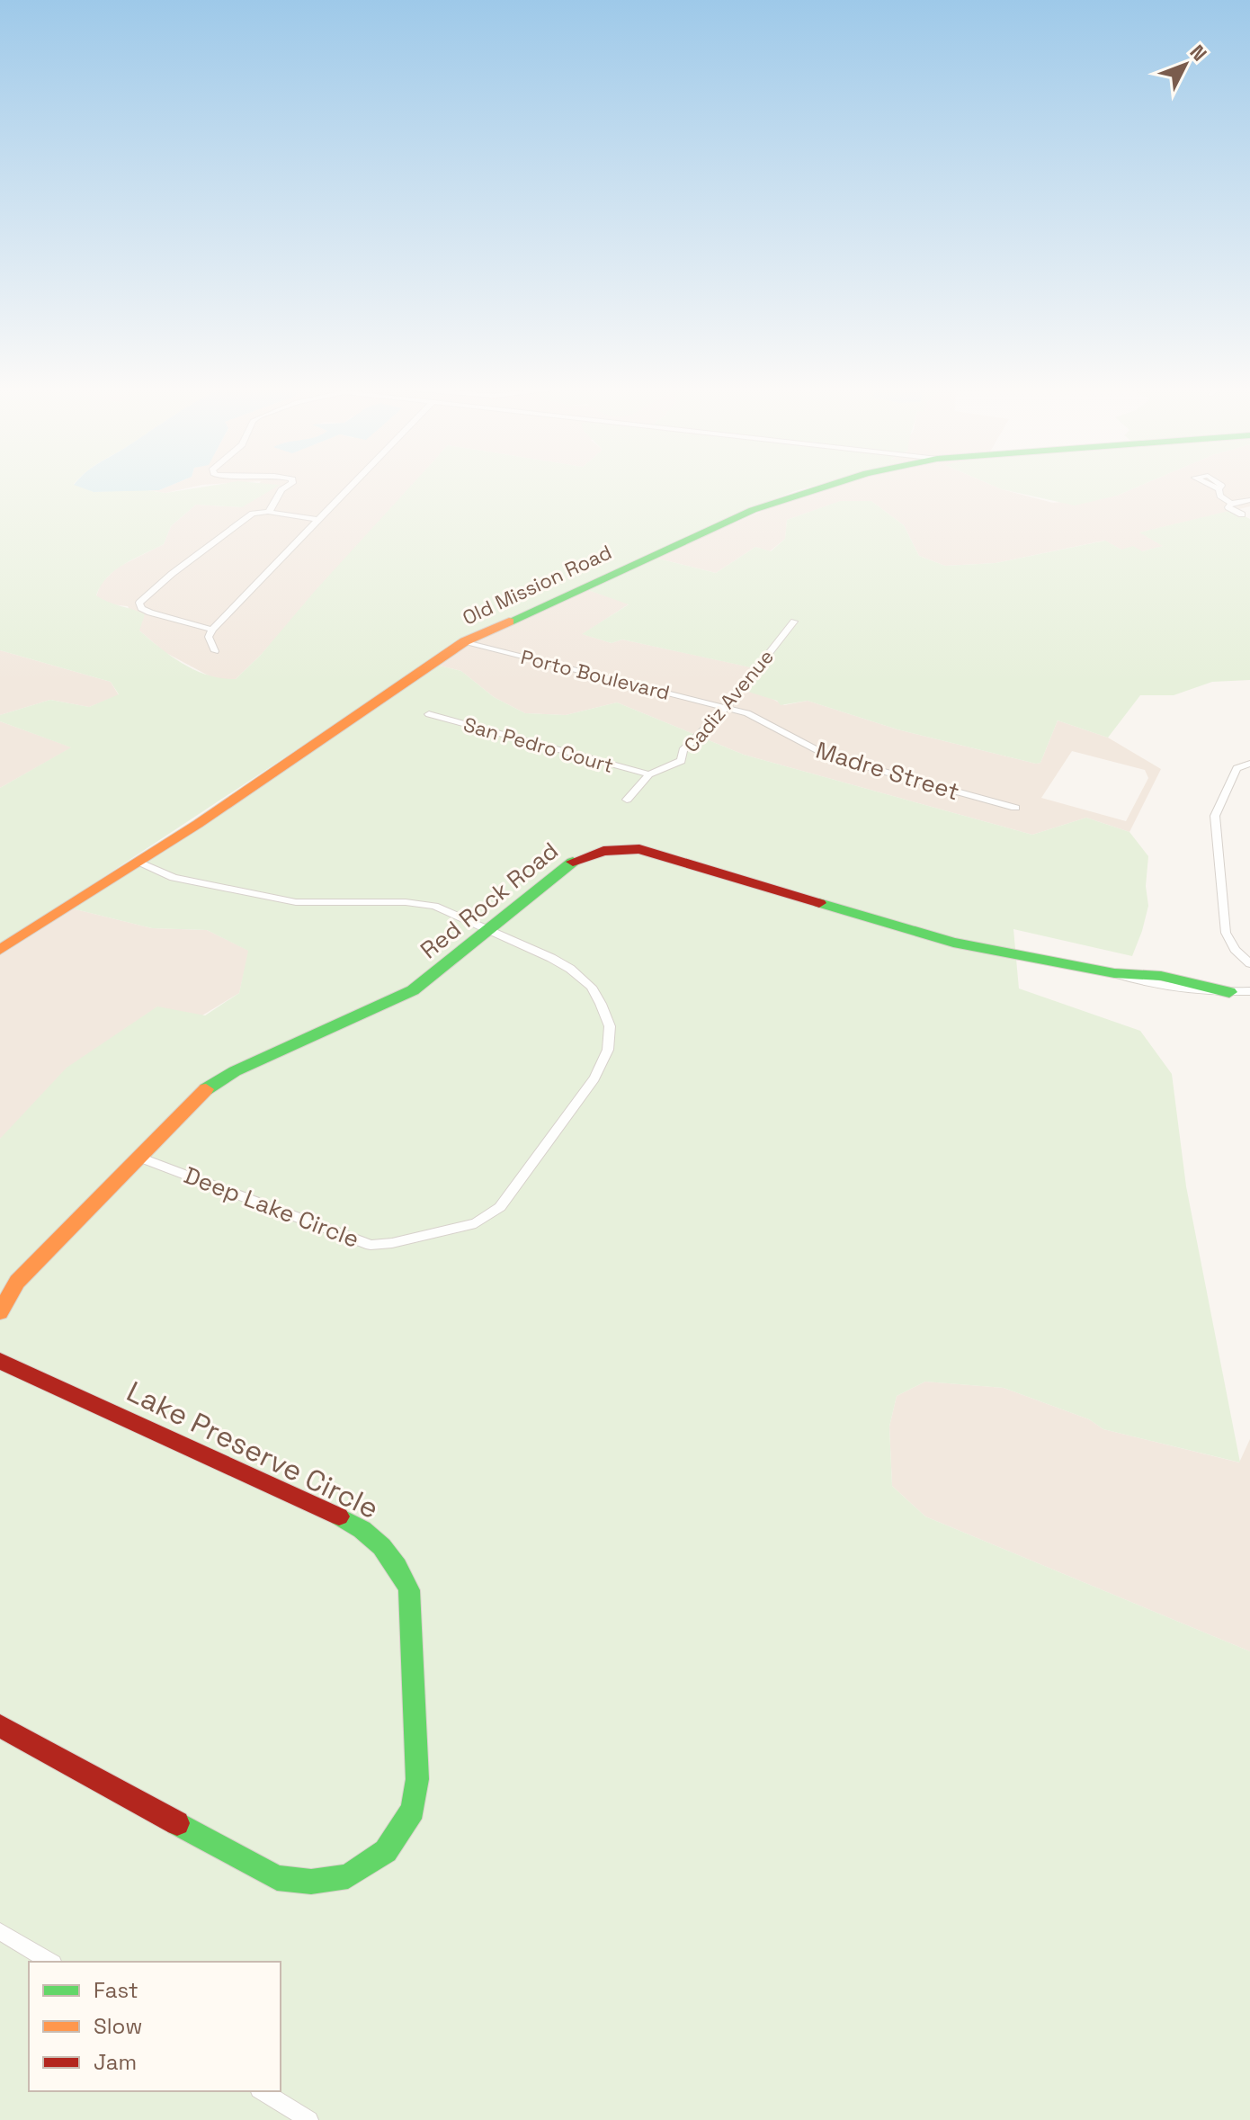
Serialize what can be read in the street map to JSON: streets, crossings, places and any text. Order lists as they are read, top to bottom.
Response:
{
  "streets": {
    "street": [
      "Old Mission Road",
      "Porto Boulevard",
      "Cadiz Avenue",
      "San Pedro Court",
      "Madre Street",
      "Red Rock Road",
      "Deep Lake Circle",
      "Lake Preserve Circle"
    ]
  },
  "crossings": [
    ["Old Mission Road", "Porto Boulevard"],
    ["Old Mission Road", "Deep Lake Circle"],
    ["Porto Boulevard", "Cadiz Avenue"],
    ["Porto Boulevard", "Madre Street"],
    ["Cadiz Avenue", "San Pedro Court"],
    ["Cadiz Avenue", "Madre Street"],
    ["Red Rock Road", "Deep Lake Circle"]
  ],
  "legend": ["Fast", "Slow", "Jam"],
  "north": "top right"
}
